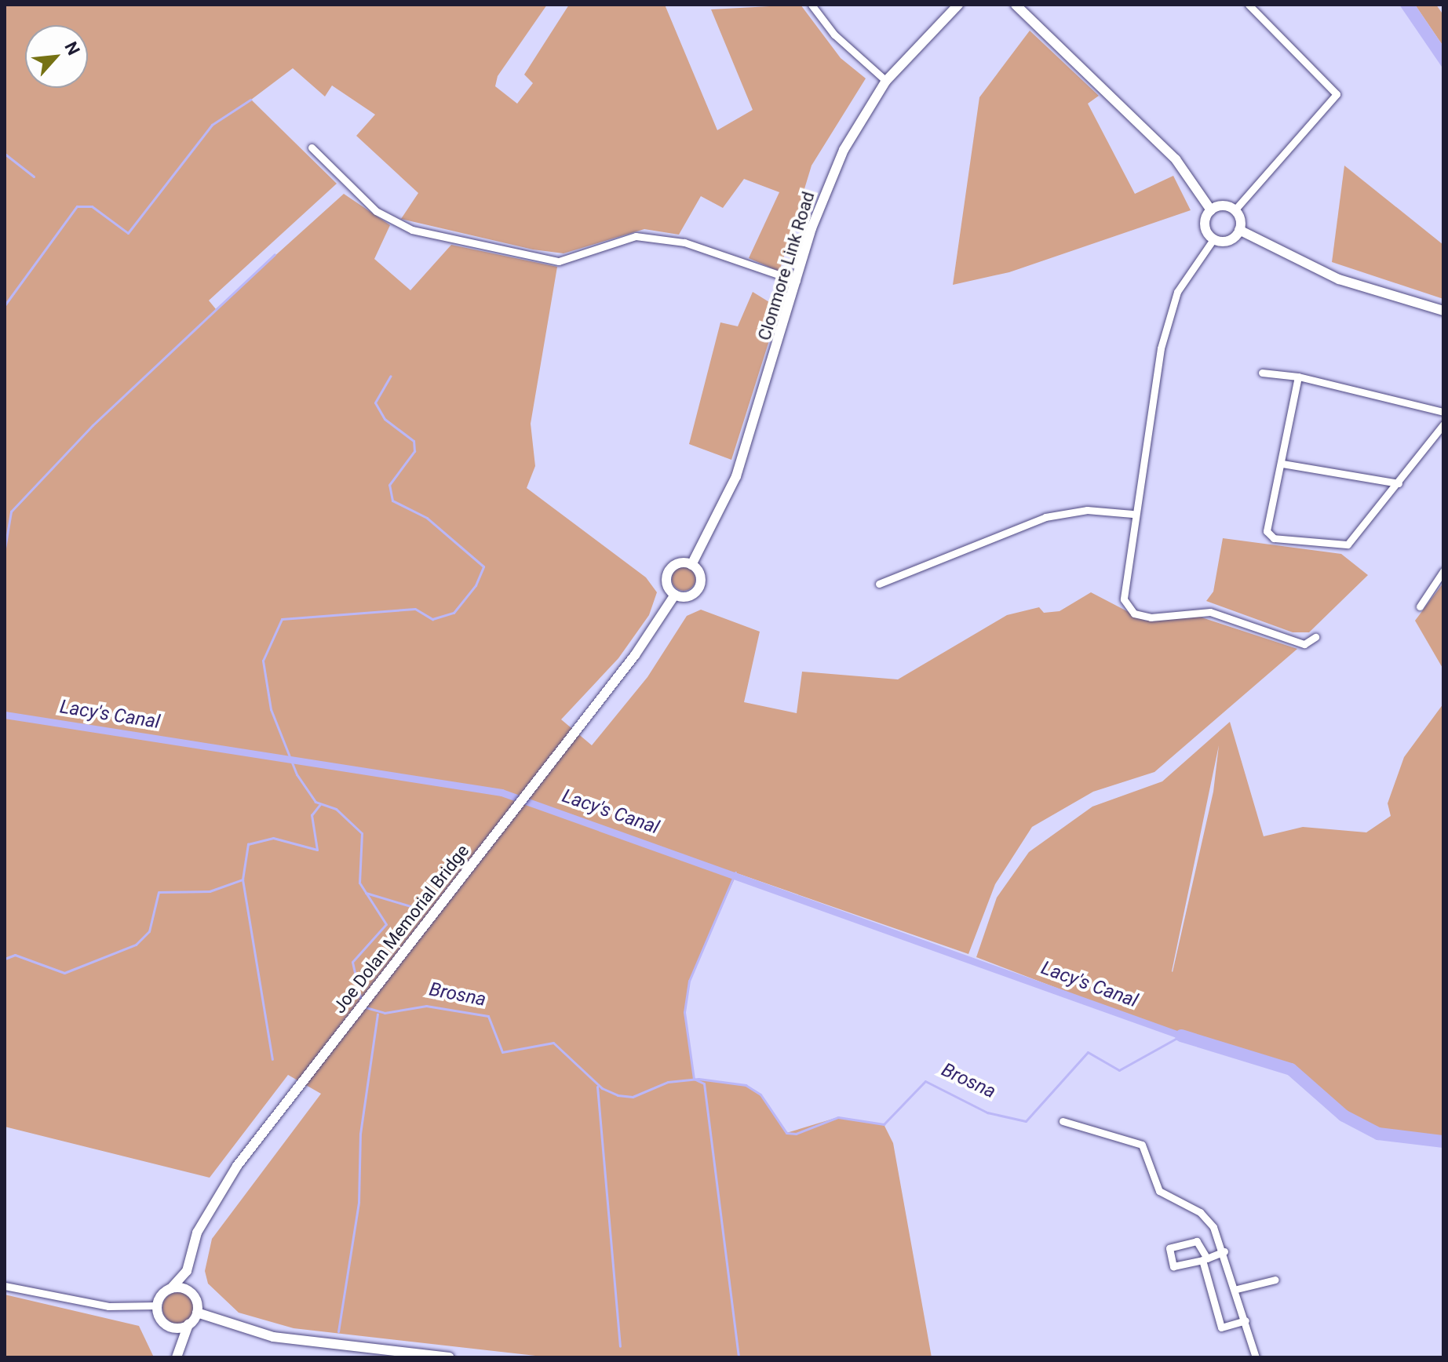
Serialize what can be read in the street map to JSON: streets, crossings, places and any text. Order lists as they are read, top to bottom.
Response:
{
  "streets": {
    "main road": ["Clonmore Link Road", "Joe Dolan Memorial Bridge"]
  },
  "crossings": [
    ["Clonmore Link Road", "Joe Dolan Memorial Bridge"]
  ],
  "water": ["Lacy's Canal", "Brosna"],
  "north": "top right"
}
